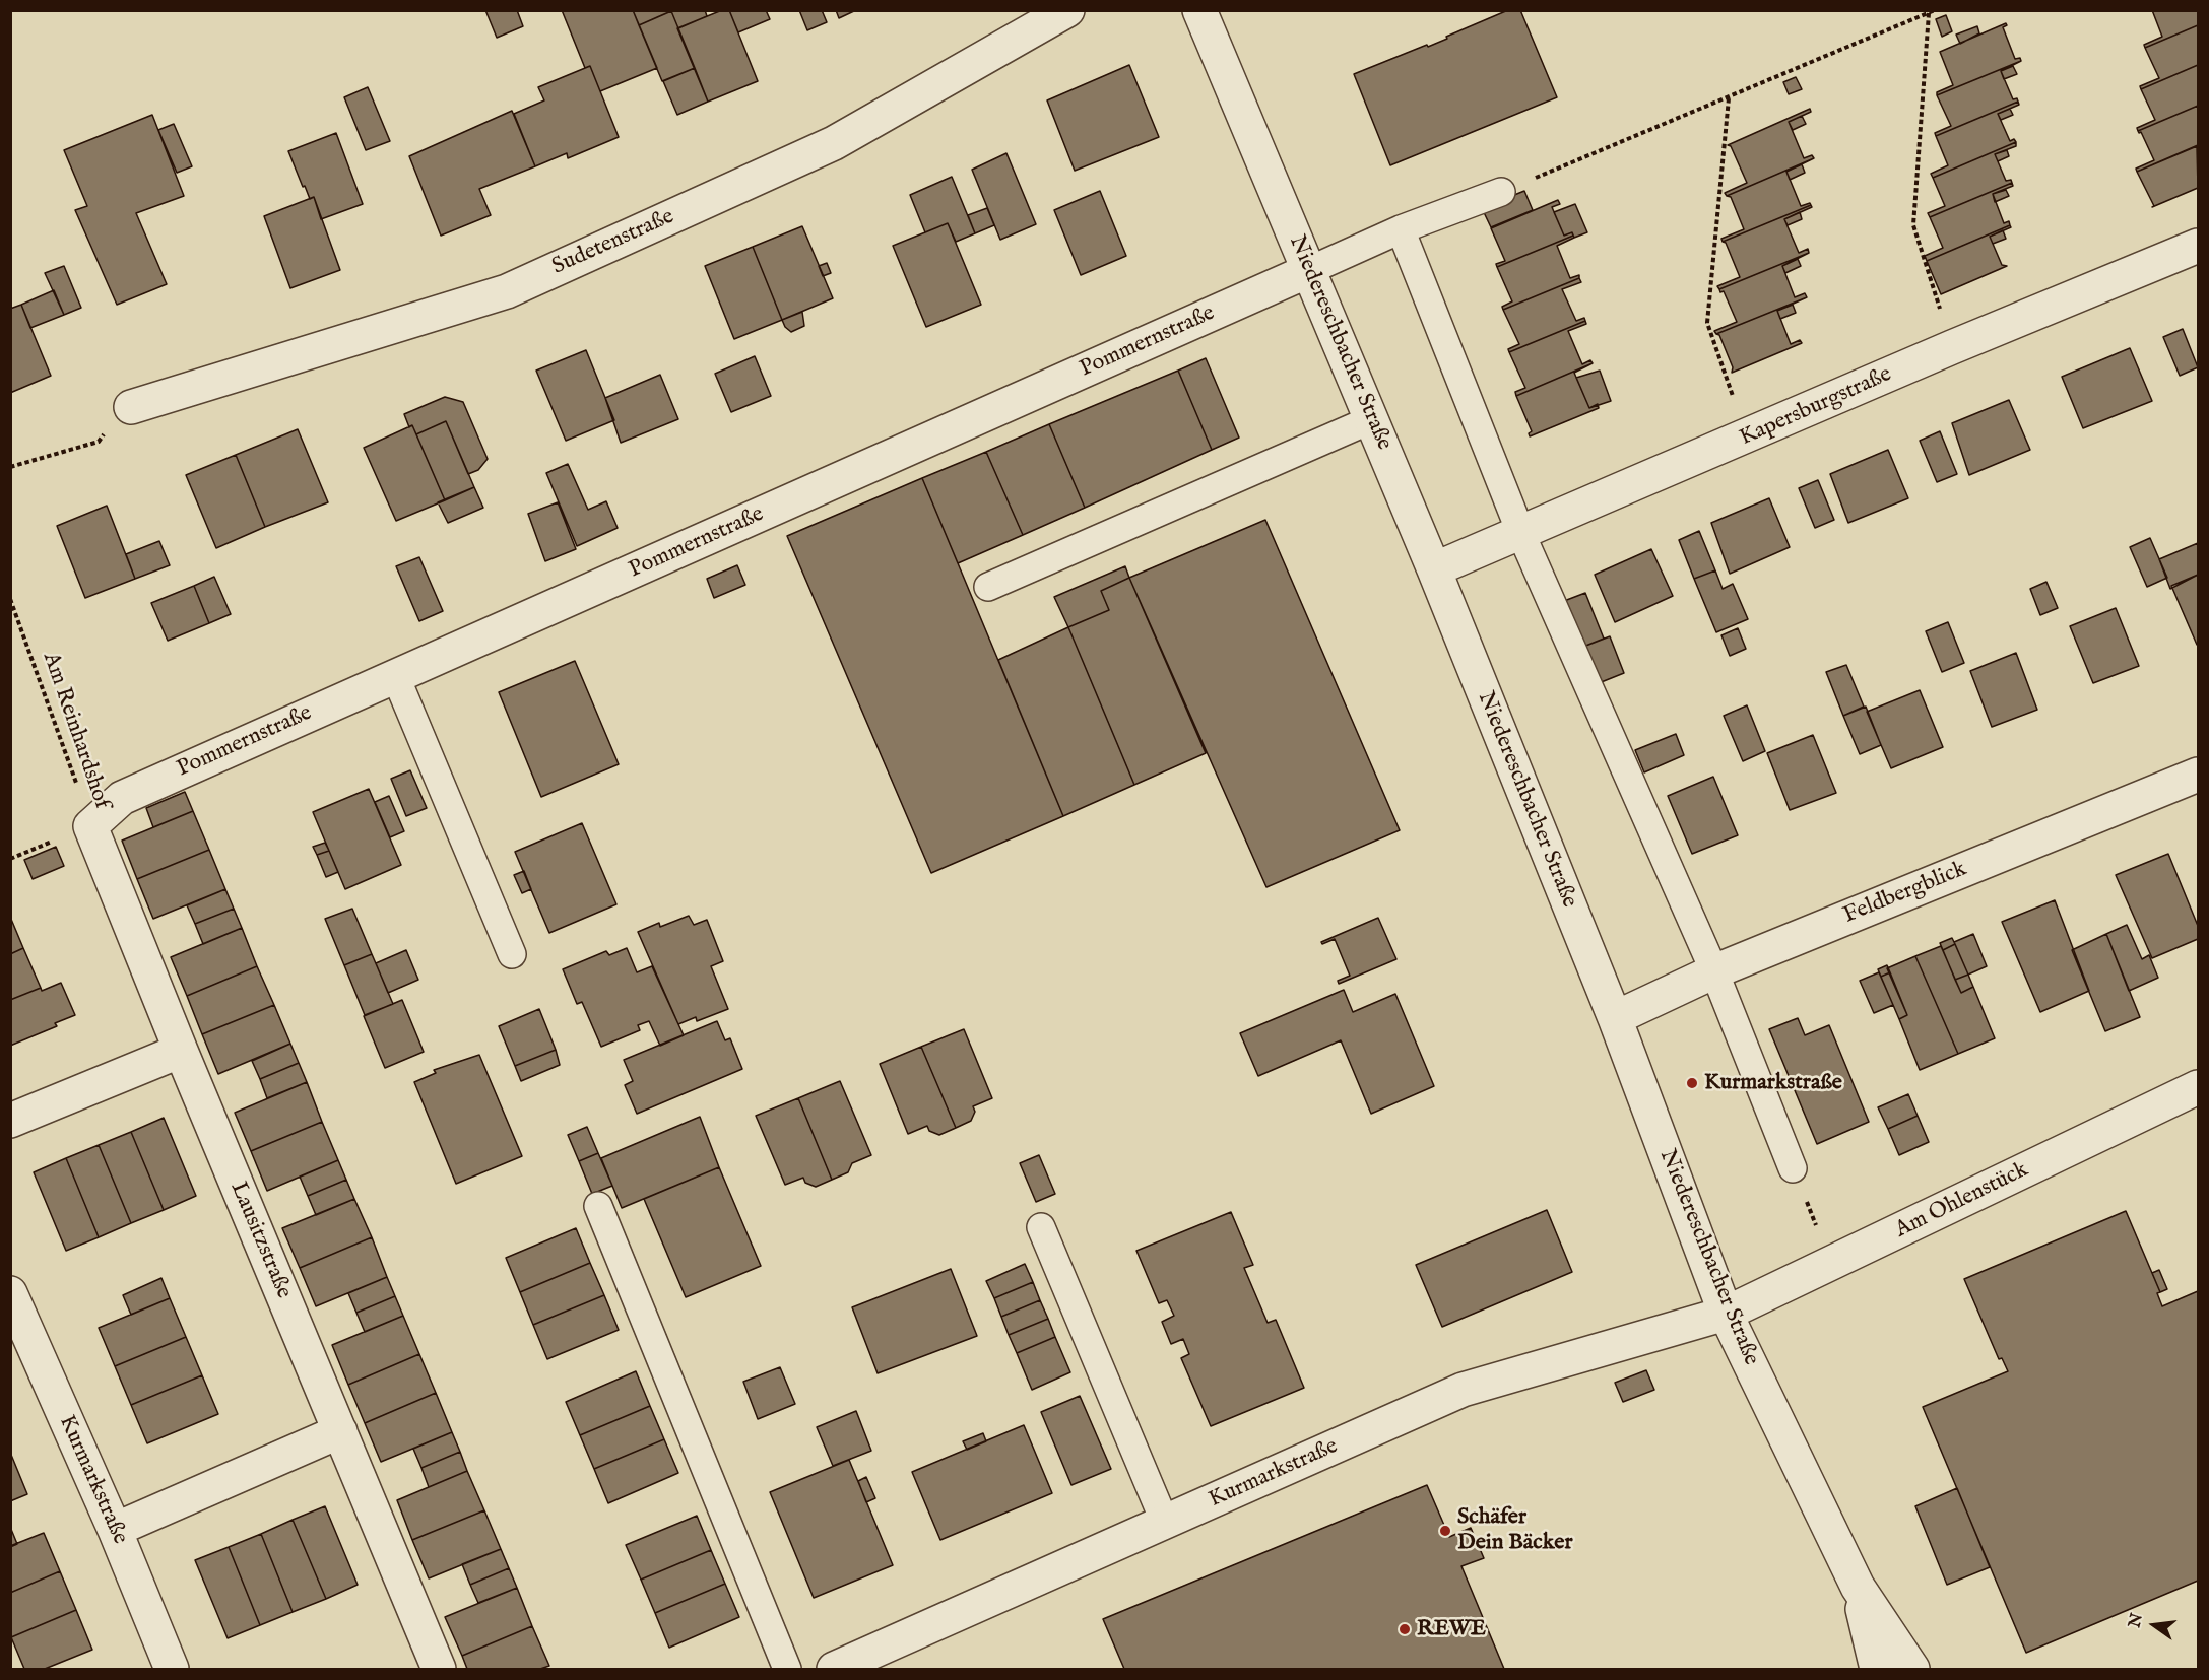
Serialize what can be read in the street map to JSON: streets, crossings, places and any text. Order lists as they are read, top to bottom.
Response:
{
  "streets": {
    "street": [
      "Sudetenstraße",
      "Pommernstraße",
      "Niedereschbacher Straße",
      "Kapersburgstraße",
      "Feldbergblick",
      "Am Ohlenstück",
      "Lausitzstraße",
      "Kurmarkstraße"
    ],
    "path": ["Am Reinhardshof"]
  },
  "crossings": [
    ["Pommernstraße", "Niedereschbacher Straße"],
    ["Pommernstraße", "Am Reinhardshof"],
    ["Pommernstraße", "Lausitzstraße"],
    ["Niedereschbacher Straße", "Kapersburgstraße"],
    ["Niedereschbacher Straße", "Feldbergblick"],
    ["Niedereschbacher Straße", "Am Ohlenstück"],
    ["Niedereschbacher Straße", "Kurmarkstraße"],
    ["Am Reinhardshof", "Lausitzstraße"],
    ["Am Ohlenstück", "Kurmarkstraße"]
  ],
  "places": ["Kurmarkstraße", "Schäfer Dein Bäcker", "REWE"],
  "north": "left"
}
